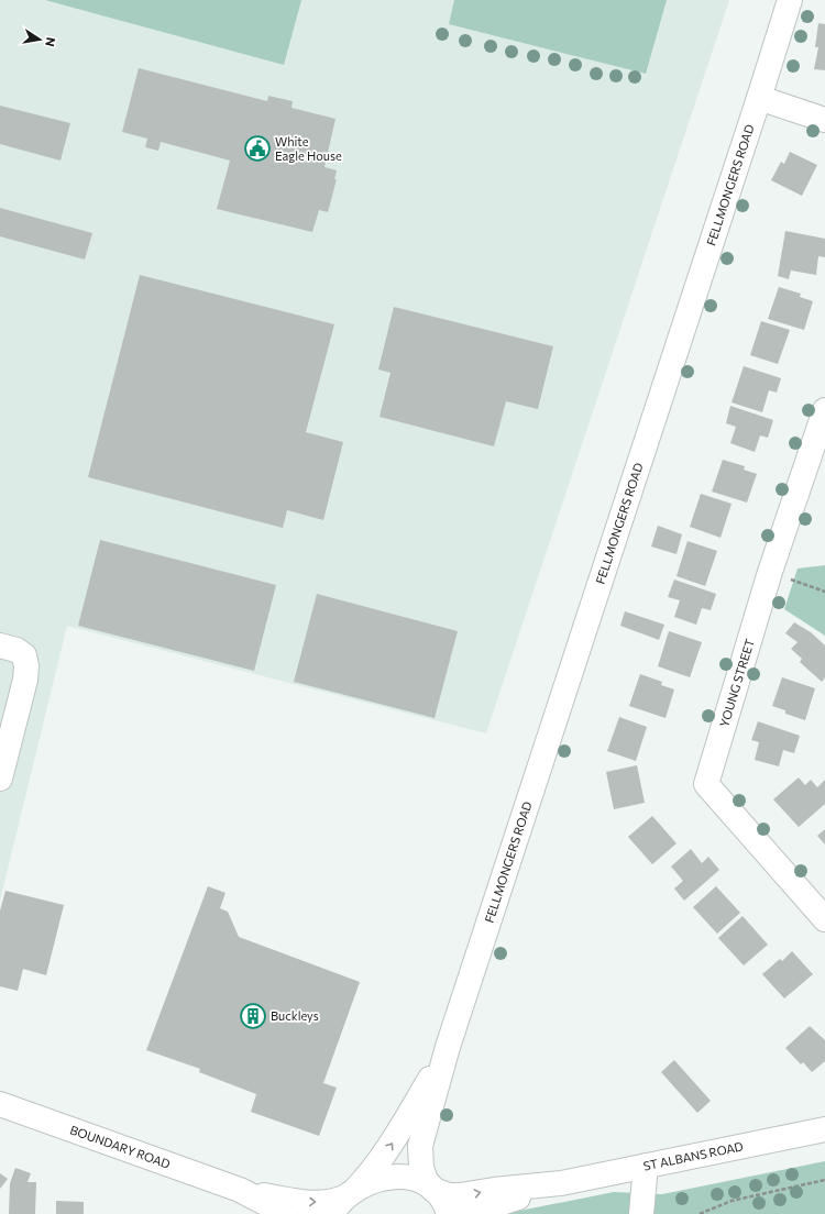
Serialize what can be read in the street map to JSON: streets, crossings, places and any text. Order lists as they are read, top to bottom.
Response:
{
  "streets": {
    "street": [
      "FELLMONGERS ROAD",
      "YOUNG STREET",
      "BOUNDARY ROAD",
      "ST ALBANS ROAD"
    ]
  },
  "crossings": [
    ["FELLMONGERS ROAD", "BOUNDARY ROAD"],
    ["FELLMONGERS ROAD", "ST ALBANS ROAD"],
    ["BOUNDARY ROAD", "ST ALBANS ROAD"]
  ],
  "places": {
    "public building": ["White Eagle House"],
    "building": ["Buckleys"]
  },
  "north": "right"
}
